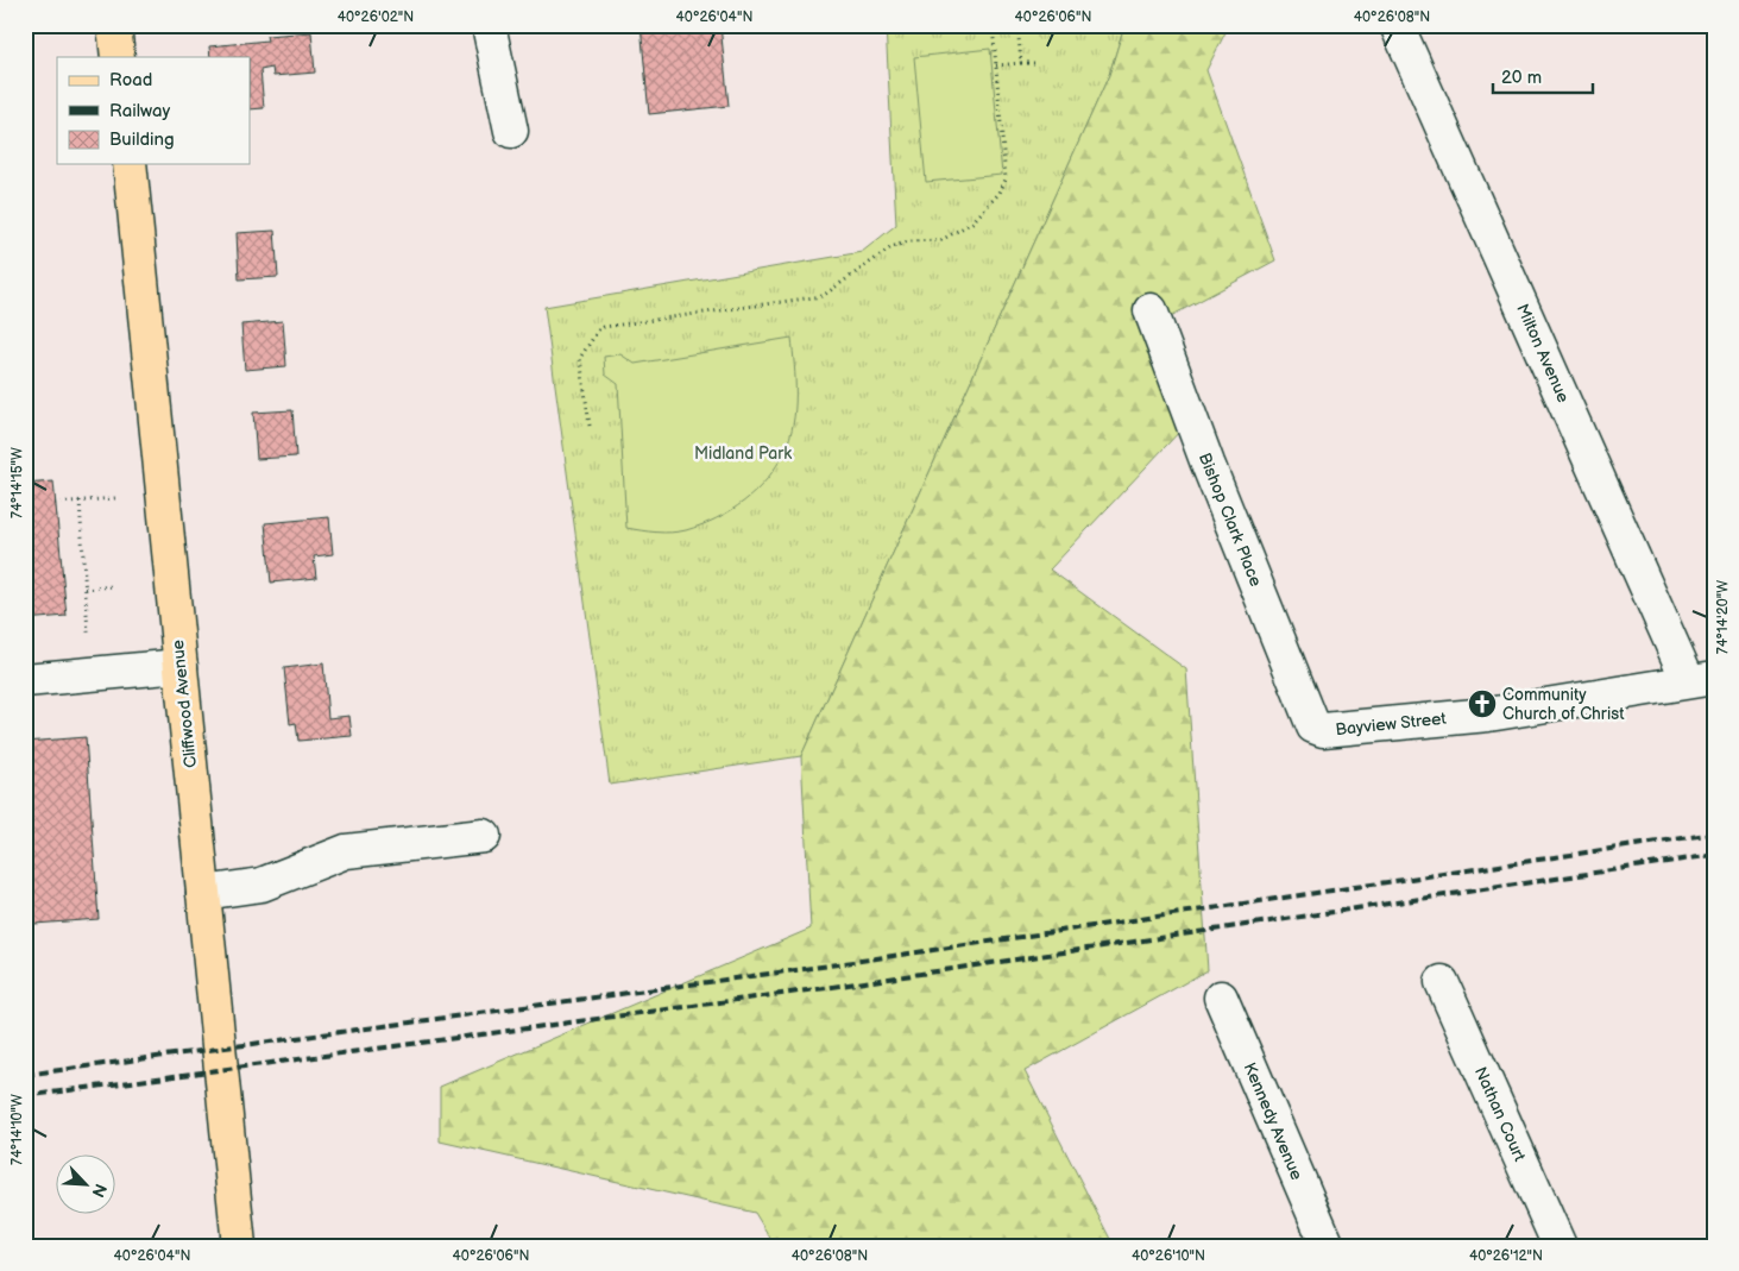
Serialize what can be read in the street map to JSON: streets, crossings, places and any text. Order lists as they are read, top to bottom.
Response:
{
  "streets": {
    "main road": ["Cliffwood Avenue"],
    "street": [
      "Milton Avenue",
      "Bishop Clark Place",
      "Bayview Street",
      "Nathan Court",
      "Kennedy Avenue"
    ]
  },
  "crossings": [
    ["Milton Avenue", "Bayview Street"],
    ["Bishop Clark Place", "Bayview Street"]
  ],
  "parks": ["Midland Park"],
  "places": {
    "church": ["Community Church of Christ"]
  },
  "legend": ["Road", "Railway", "Building"],
  "scale_bar": "20 m",
  "north": "bottom right",
  "coordinates": [
    "40°26'02\"N",
    "40°26'04\"N",
    "40°26'06\"N",
    "40°26'08\"N",
    "74°14'15\"W",
    "74°14'20\"W",
    "74°14'10\"W",
    "40°26'10\"N",
    "40°26'12\"N"
  ]
}
